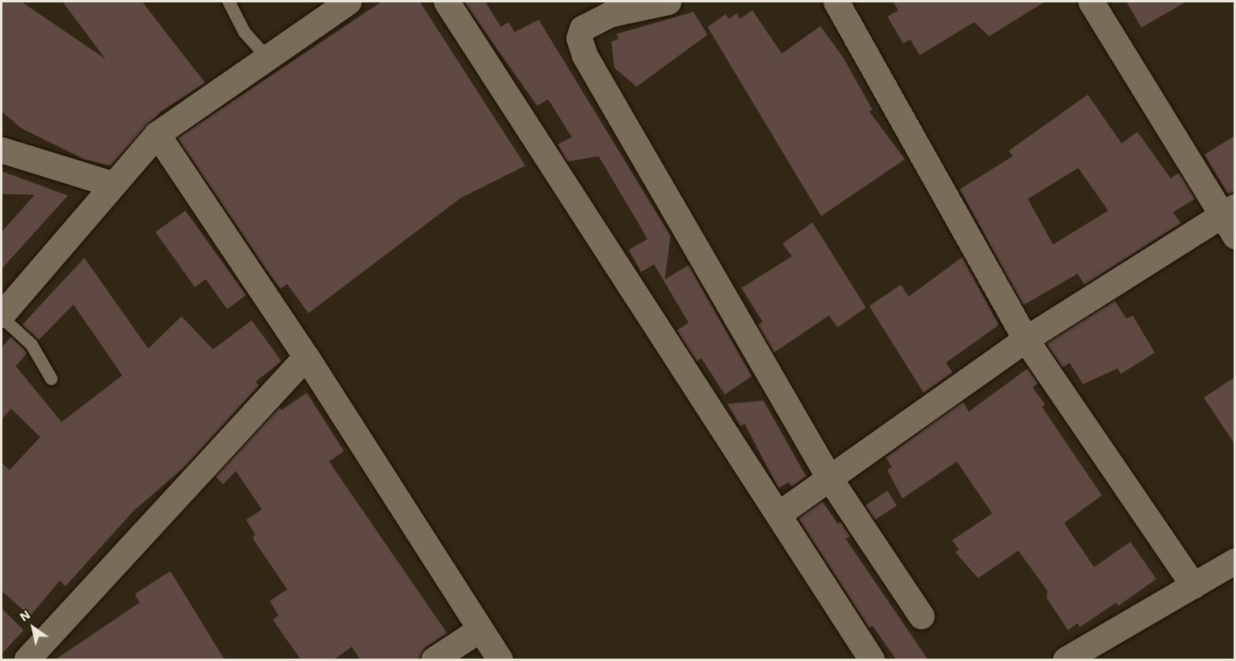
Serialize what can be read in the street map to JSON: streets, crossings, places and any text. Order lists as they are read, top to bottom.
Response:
{
  "north": "top left"
}
